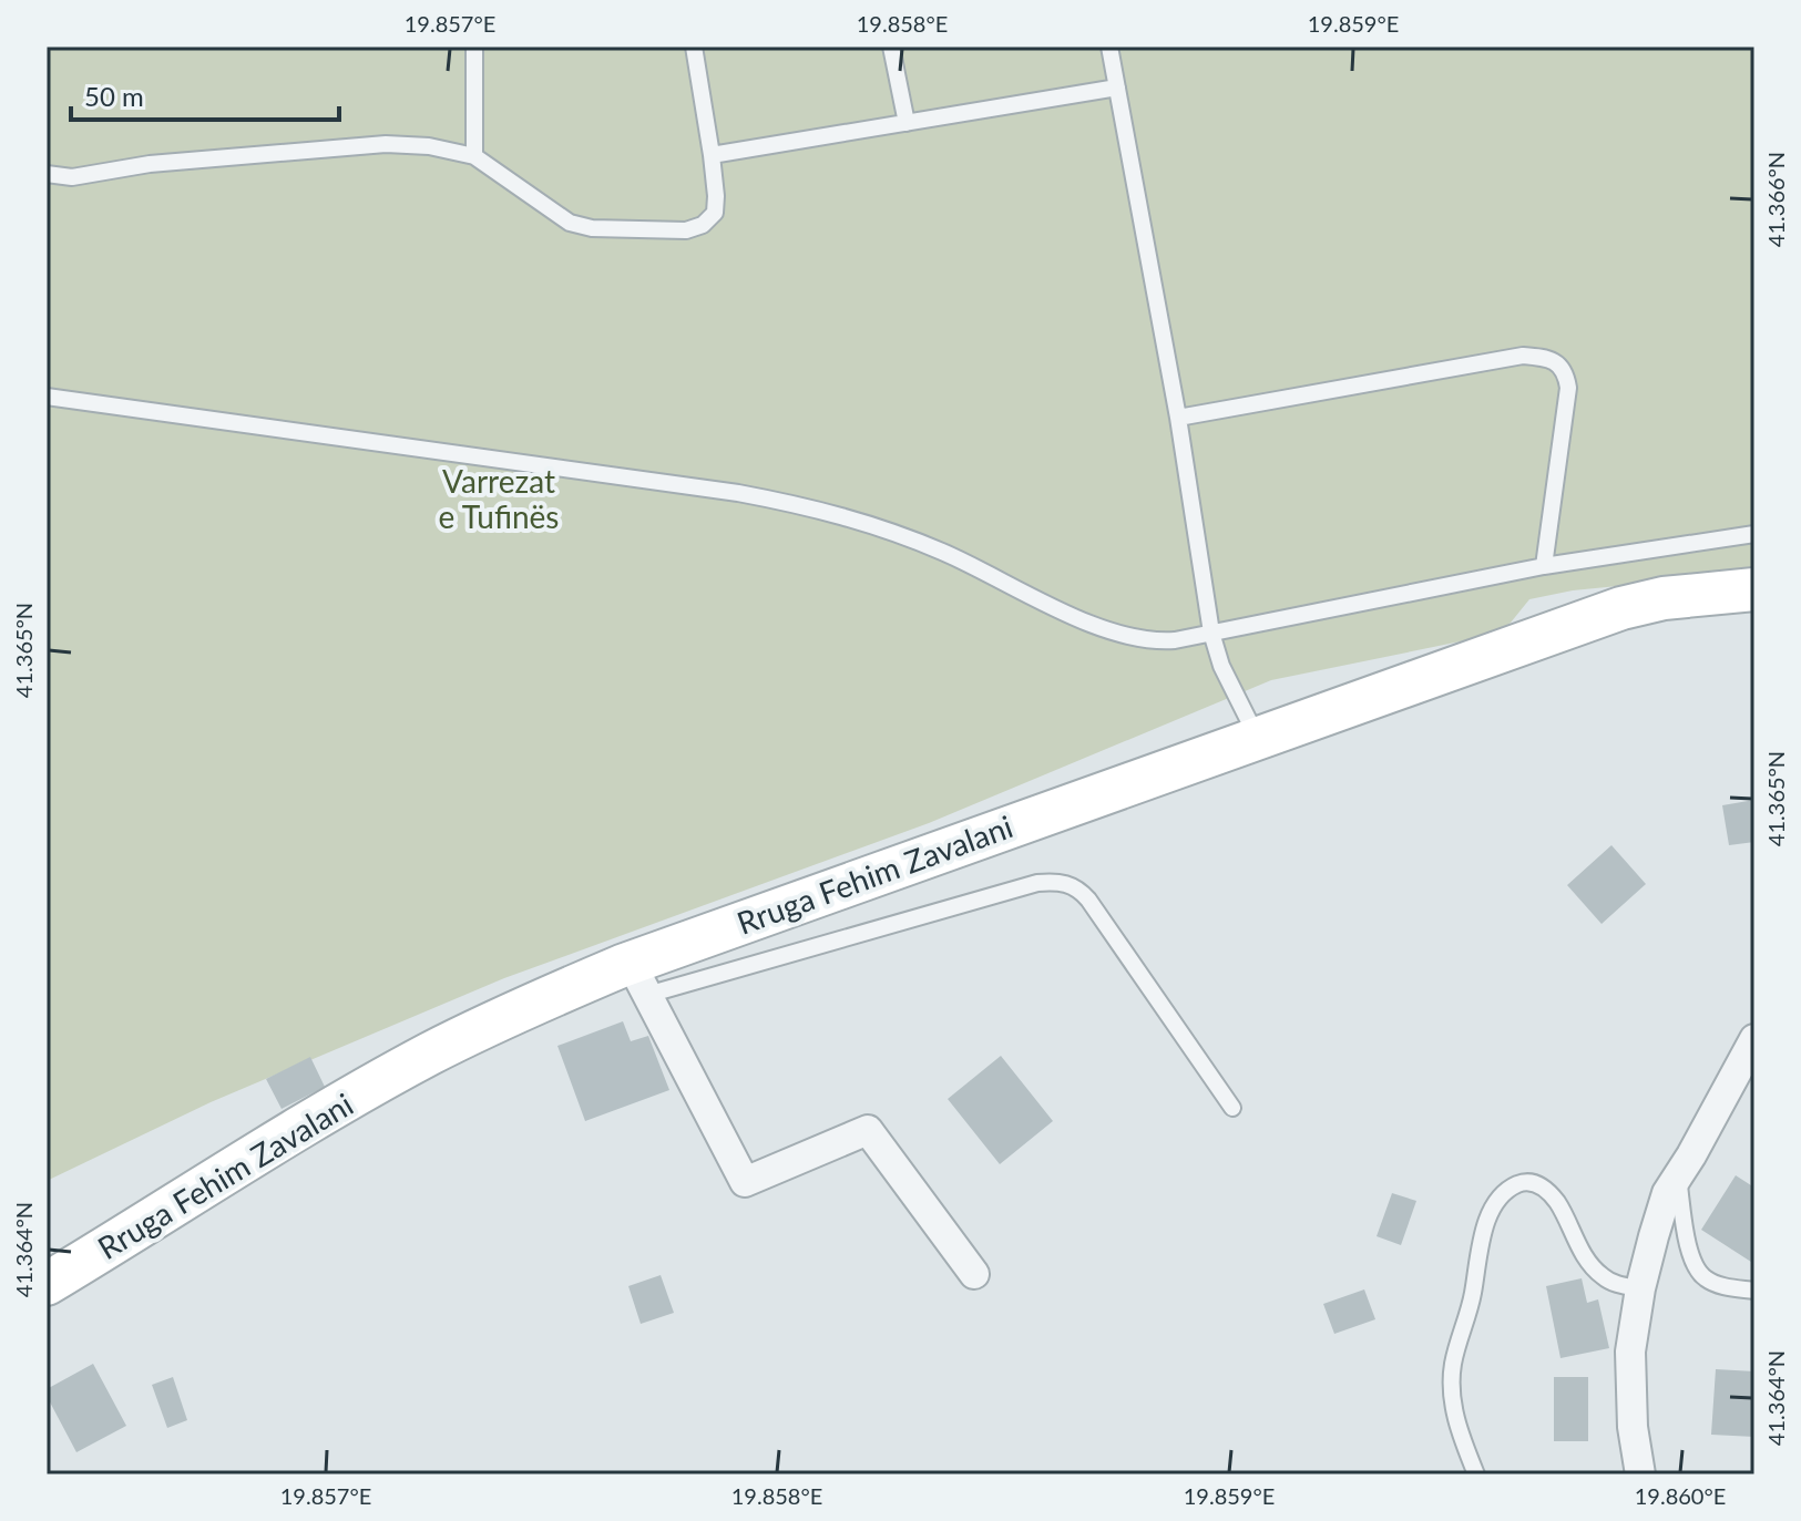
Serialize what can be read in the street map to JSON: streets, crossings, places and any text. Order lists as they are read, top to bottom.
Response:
{
  "streets": {
    "street": ["Rruga Fehim Zavalani"]
  },
  "parks": ["Varrezat e Tufinës"],
  "scale_bar": "50 m",
  "coordinates": [
    "19.857°E",
    "19.858°E",
    "19.859°E",
    "41.366°N",
    "41.365°N",
    "41.364°N",
    "19.860°E"
  ]
}
